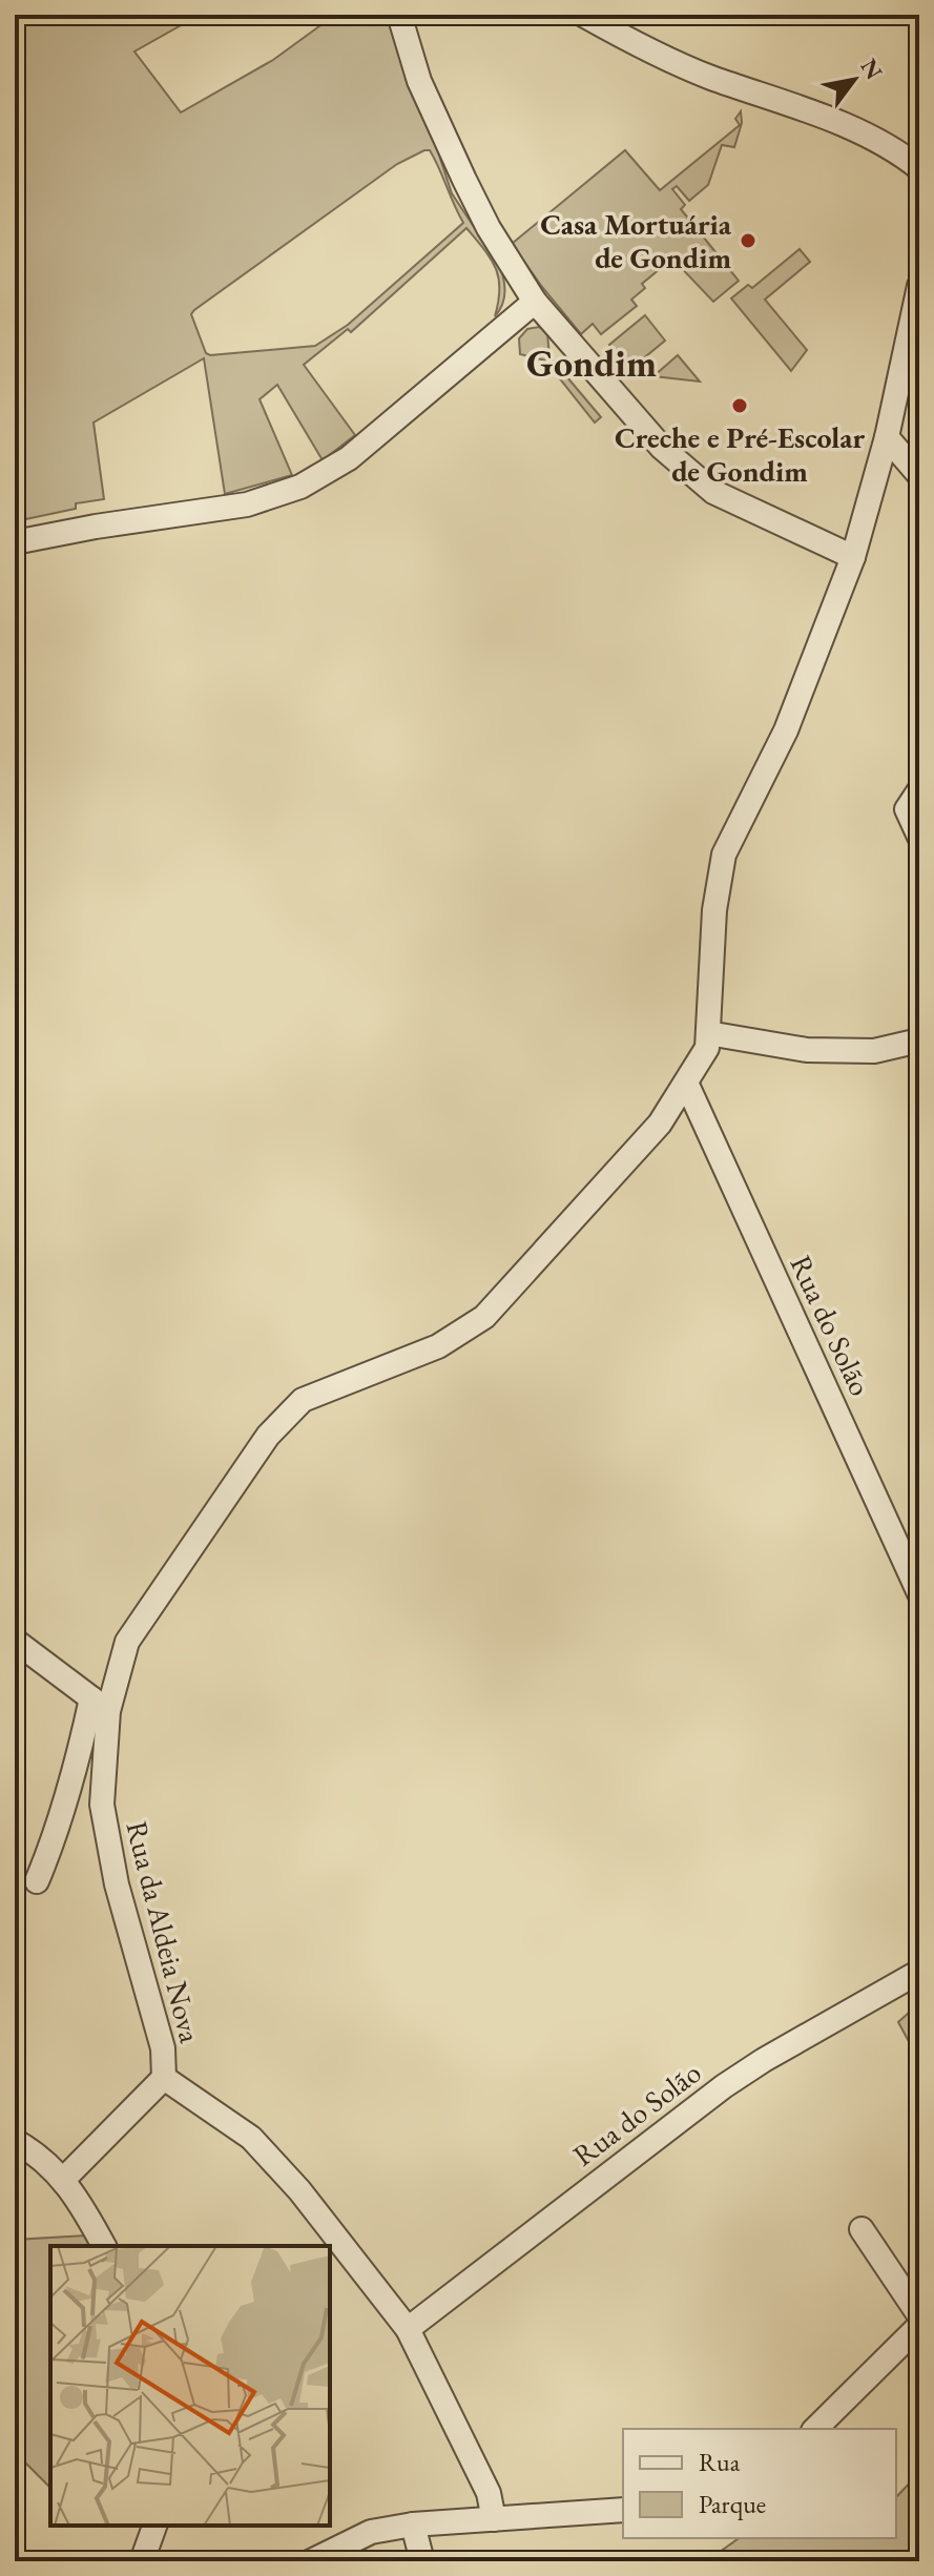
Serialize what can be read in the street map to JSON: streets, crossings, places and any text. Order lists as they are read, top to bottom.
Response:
{
  "streets": {
    "street": ["Rua do Solão", "Rua da Aldeia Nova"]
  },
  "crossings": [
    ["Rua do Solão", "Rua da Aldeia Nova"]
  ],
  "districts": ["Gondim"],
  "places": ["Casa Mortuária de Gondim", "Creche e Pré-Escolar de Gondim"],
  "legend": ["Rua", "Parque"],
  "north": "top right"
}
